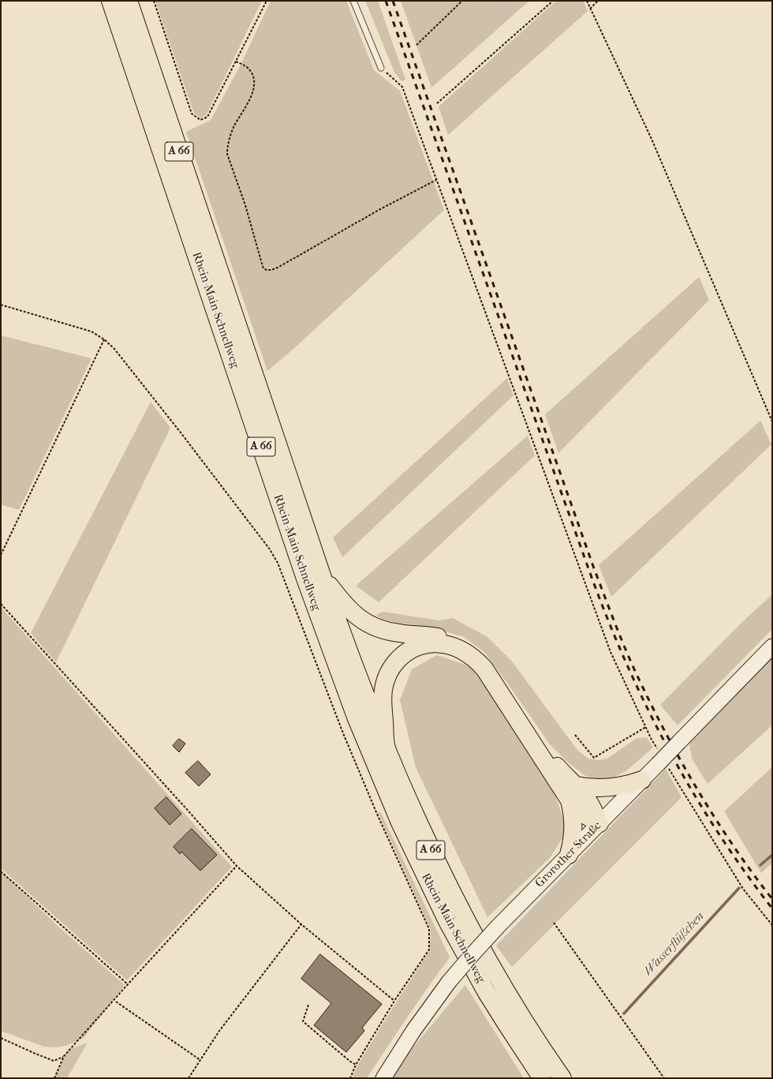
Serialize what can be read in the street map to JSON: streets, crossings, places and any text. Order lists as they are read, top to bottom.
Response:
{
  "streets": {
    "highway": ["A 66", "Rhein-Main-Schnellweg"],
    "main road": ["Grorother Straße"]
  },
  "crossings": [
    ["A 66", "Rhein-Main-Schnellweg"]
  ],
  "water": ["Wasserflüßchen"]
}
